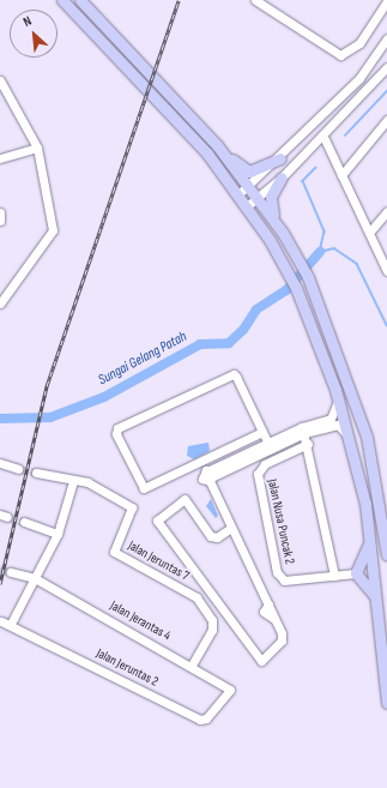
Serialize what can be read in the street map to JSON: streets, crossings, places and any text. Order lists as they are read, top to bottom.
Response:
{
  "streets": {
    "street": [
      "Jalan Nusa Puncak 2",
      "Jalan Jeruntas 7",
      "Jalan Jerantas 4",
      "Jalan Jeruntas 2"
    ]
  },
  "crossings": [
    ["Jalan Jeruntas 7", "Jalan Jerantas 4"],
    ["Jalan Jerantas 4", "Jalan Jeruntas 2"]
  ],
  "water": ["Sungai Gelang Patah"],
  "north": "top left"
}
